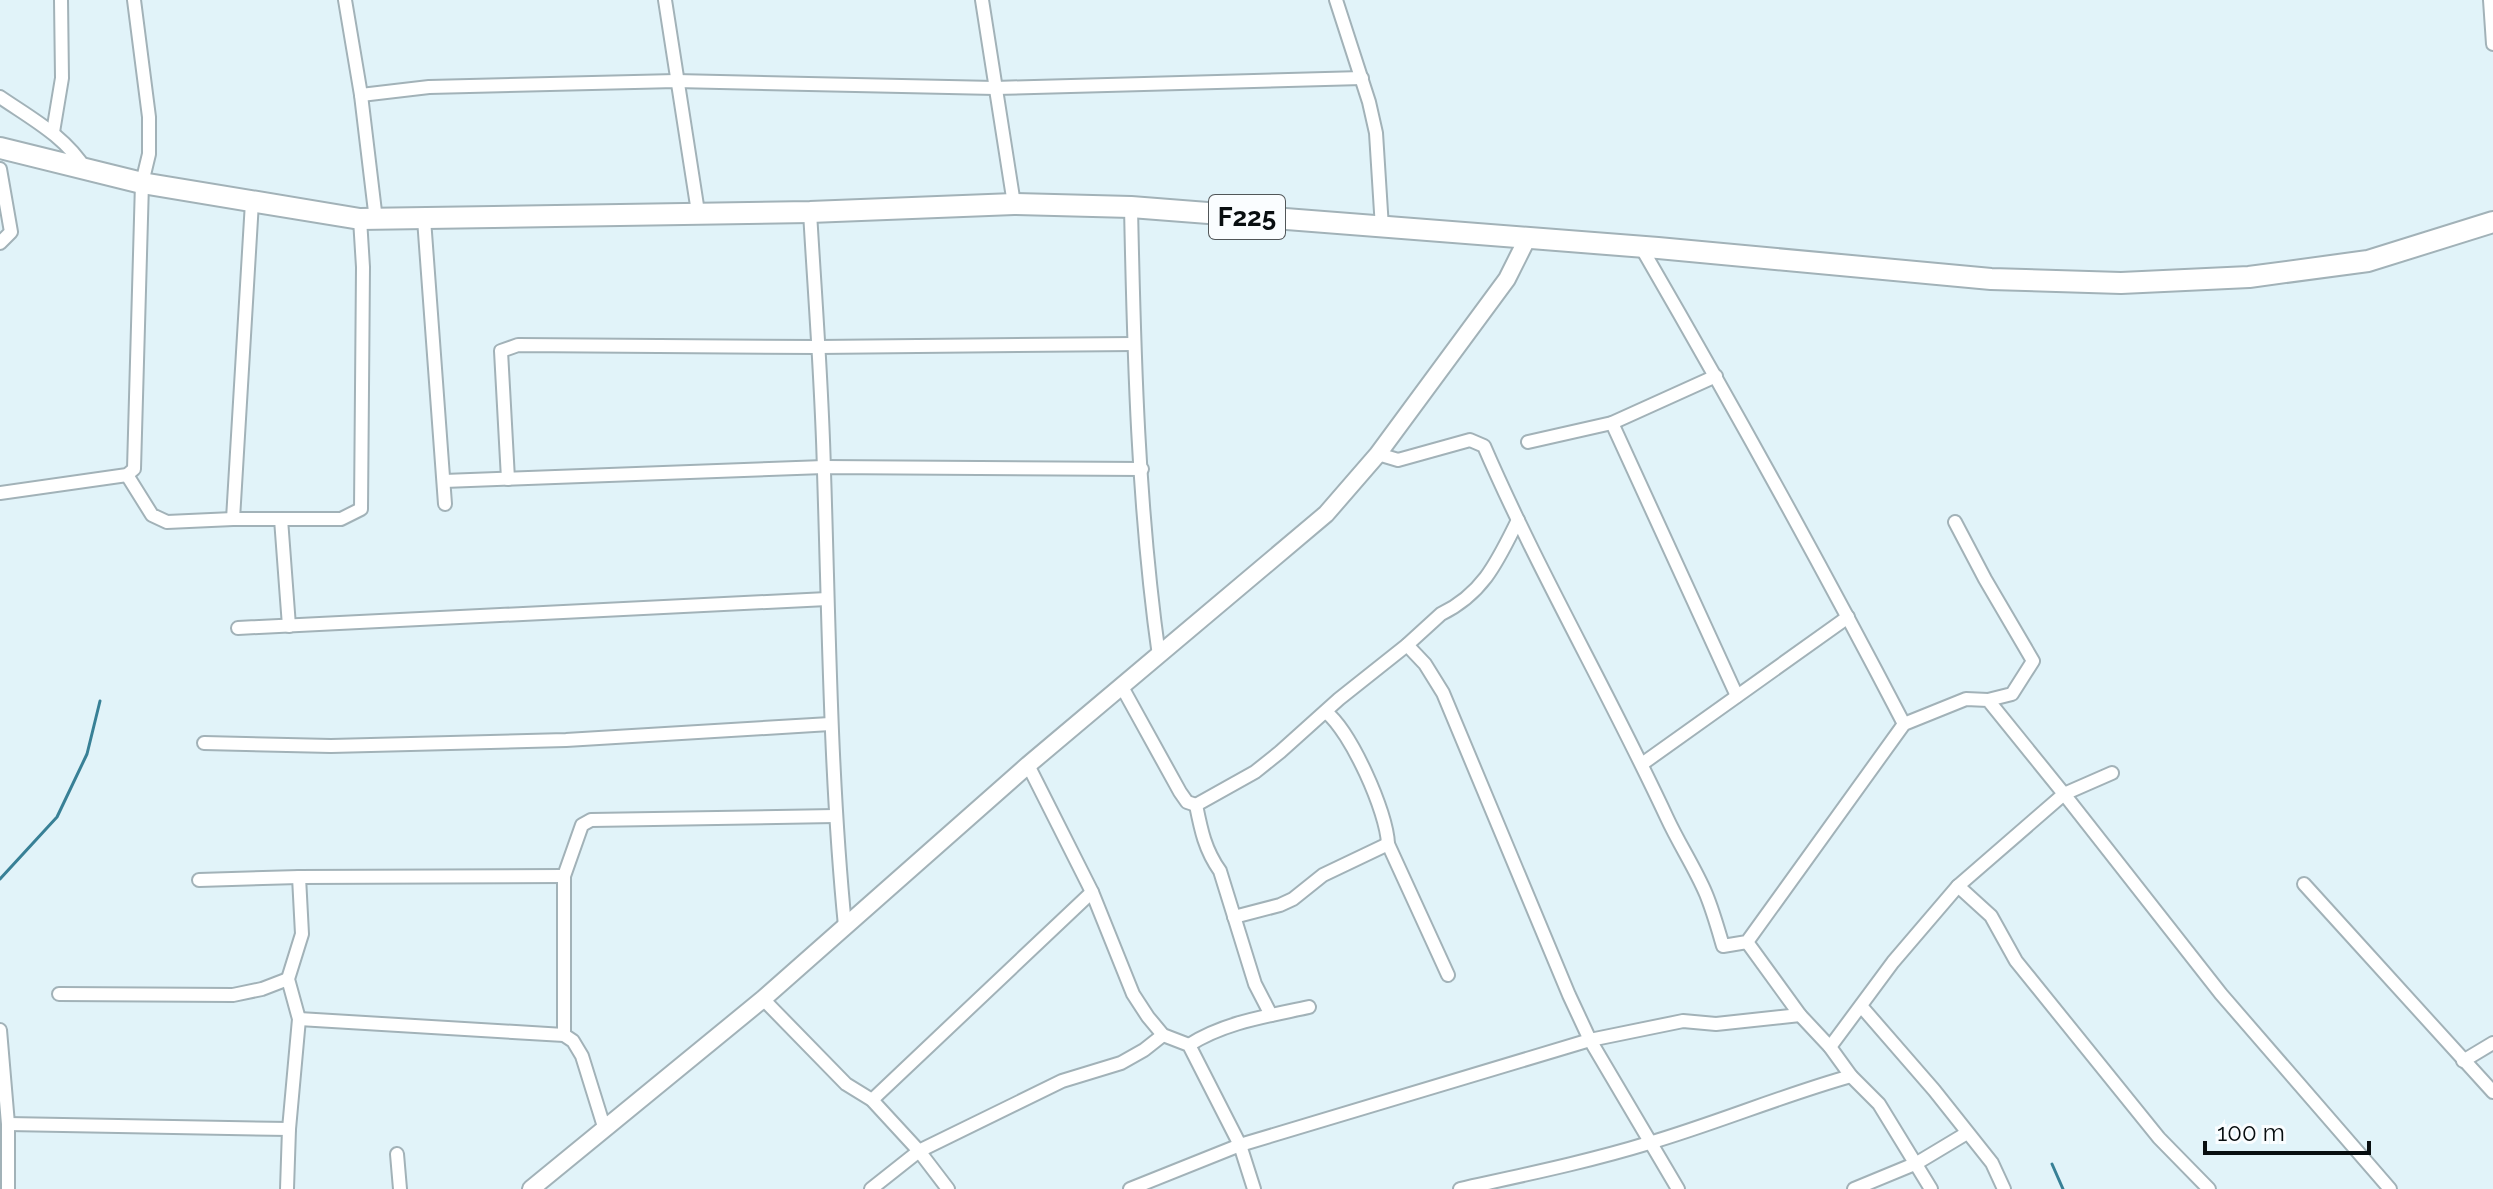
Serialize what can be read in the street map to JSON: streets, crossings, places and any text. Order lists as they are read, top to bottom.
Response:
{
  "streets": {
    "main road": ["F225"]
  },
  "scale_bar": "100 m"
}
